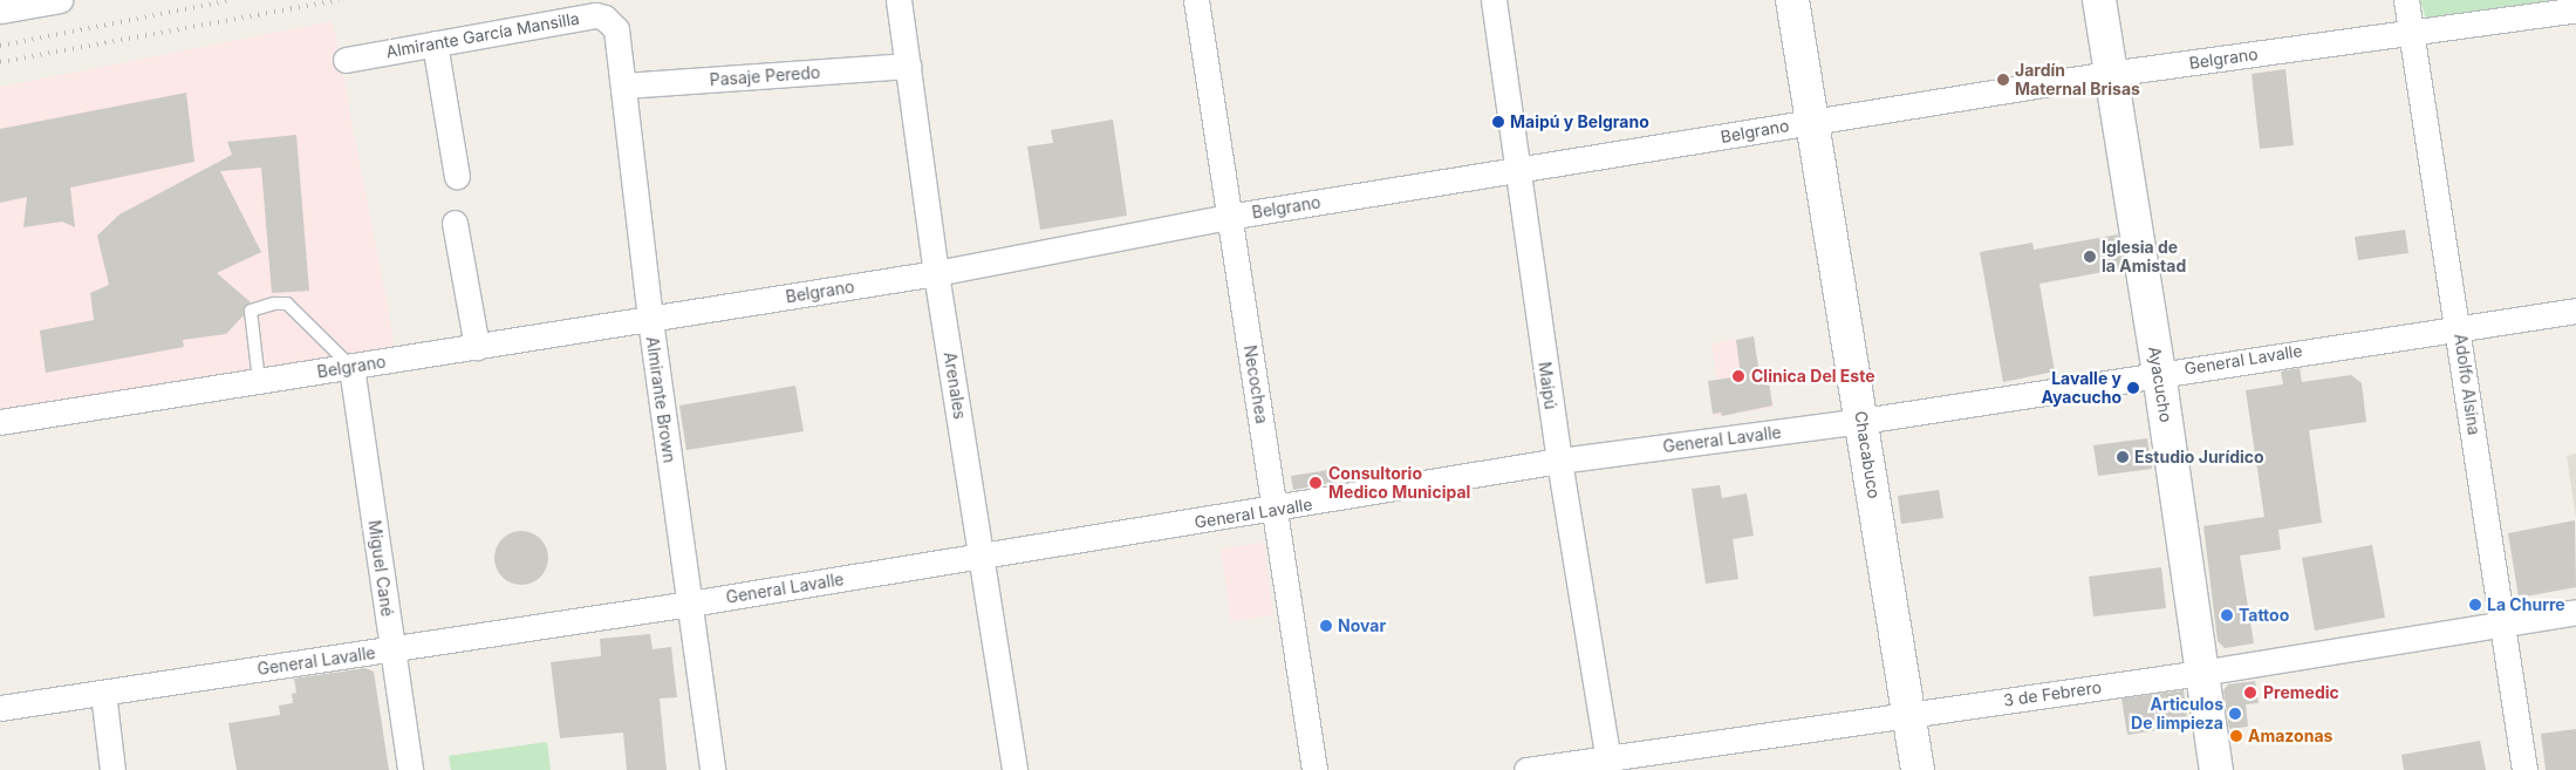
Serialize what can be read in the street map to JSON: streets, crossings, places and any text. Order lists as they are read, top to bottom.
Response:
{
  "streets": {
    "street": [
      "Almirante García Mansilla",
      "Belgrano",
      "Pasaje Peredo",
      "General Lavalle",
      "Necochea",
      "Ayacucho",
      "Adolfo Alsina",
      "Arenales",
      "Maipú",
      "Almirante Brown",
      "Chacabuco",
      "Miguel Cané",
      "3 de Febrero"
    ]
  },
  "crossings": [
    ["Almirante García Mansilla", "Almirante Brown"],
    ["Belgrano", "Necochea"],
    ["Belgrano", "Ayacucho"],
    ["Belgrano", "Adolfo Alsina"],
    ["Belgrano", "Arenales"],
    ["Belgrano", "Maipú"],
    ["Belgrano", "Almirante Brown"],
    ["Belgrano", "Chacabuco"],
    ["Belgrano", "Miguel Cané"],
    ["Pasaje Peredo", "Arenales"],
    ["Pasaje Peredo", "Almirante Brown"],
    ["General Lavalle", "Necochea"],
    ["General Lavalle", "Ayacucho"],
    ["General Lavalle", "Adolfo Alsina"],
    ["General Lavalle", "Arenales"],
    ["General Lavalle", "Maipú"],
    ["General Lavalle", "Almirante Brown"],
    ["General Lavalle", "Chacabuco"],
    ["General Lavalle", "Miguel Cané"],
    ["Ayacucho", "3 de Febrero"],
    ["Adolfo Alsina", "3 de Febrero"],
    ["Maipú", "3 de Febrero"],
    ["Chacabuco", "3 de Febrero"]
  ],
  "places": [
    "Jardín Maternal Brisas",
    "Maipú y Belgrano",
    "Iglesia de la Amistad",
    "Clinica Del Este",
    "Lavalle y Ayacucho",
    "Estudio Jurídico",
    "Consultorio Medico Municipal",
    "La Churre",
    "Tattoo",
    "Novar",
    "Premedic",
    "Articulos De limpieza",
    "Amazonas"
  ]
}
